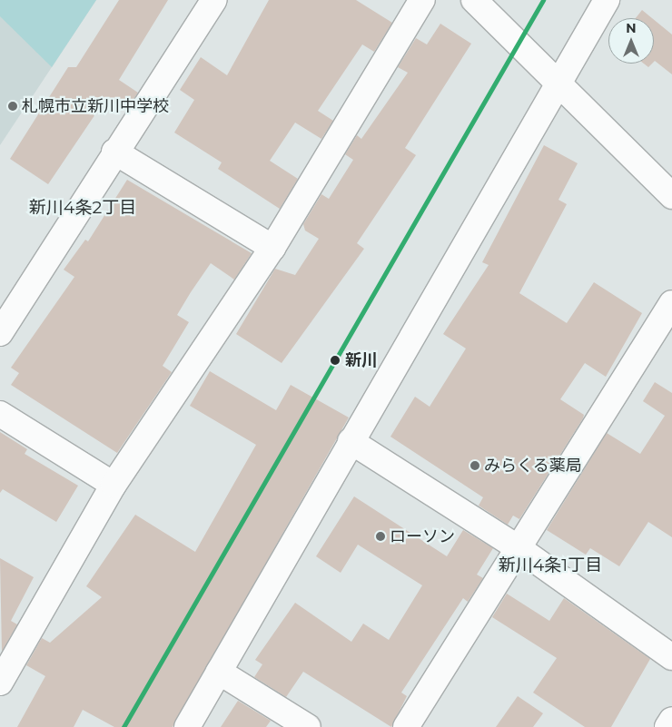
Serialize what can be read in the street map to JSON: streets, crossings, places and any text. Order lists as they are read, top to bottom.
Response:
{
  "districts": ["新川4条2丁目", "新川4条1丁目"],
  "places": [
    "札幌市立新川中学校",
    "新川",
    "みらくる薬局",
    "ローソン"
  ],
  "north": "top"
}
